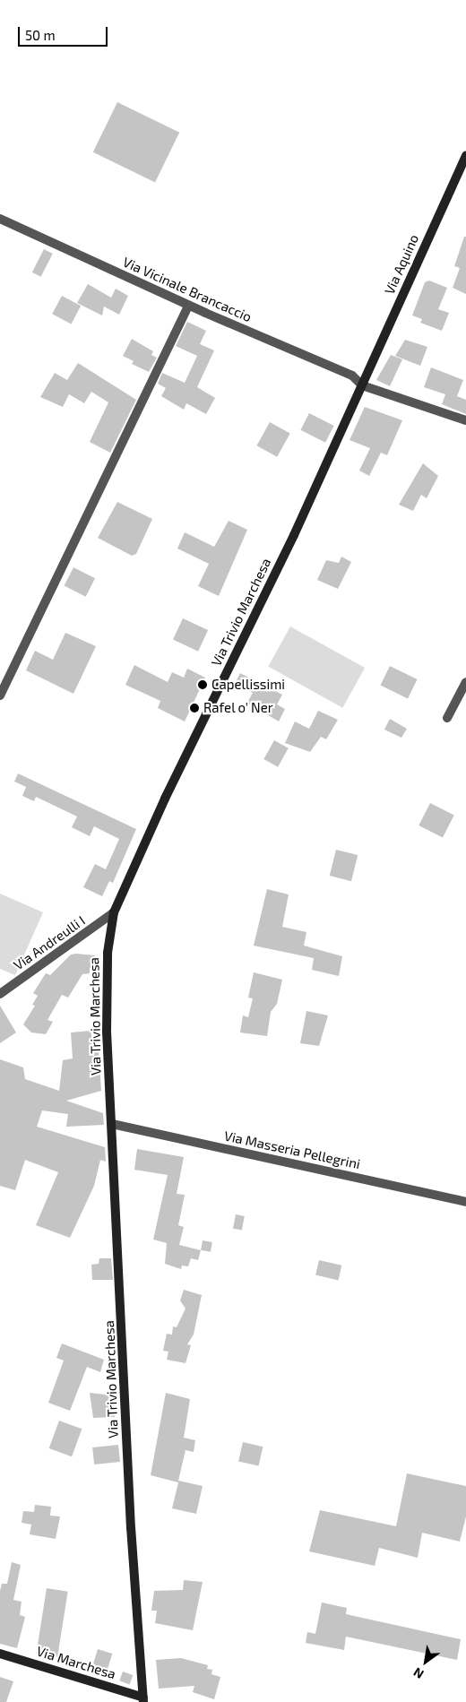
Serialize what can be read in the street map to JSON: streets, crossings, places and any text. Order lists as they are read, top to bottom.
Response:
{
  "streets": {
    "street": [
      "Via Aquino",
      "Via Vicinale Brancaccio",
      "Via Trivio Marchesa",
      "Via Andreulli I",
      "Via Masseria Pellegrini",
      "Via Marchesa"
    ]
  },
  "crossings": [
    ["Via Aquino", "Via Vicinale Brancaccio"],
    ["Via Aquino", "Via Trivio Marchesa"],
    ["Via Vicinale Brancaccio", "Via Trivio Marchesa"],
    ["Via Trivio Marchesa", "Via Andreulli I"],
    ["Via Trivio Marchesa", "Via Masseria Pellegrini"],
    ["Via Trivio Marchesa", "Via Marchesa"]
  ],
  "places": ["Capellissimi", "Rafel o' Ner"],
  "scale_bar": "50 m",
  "north": "bottom left"
}
